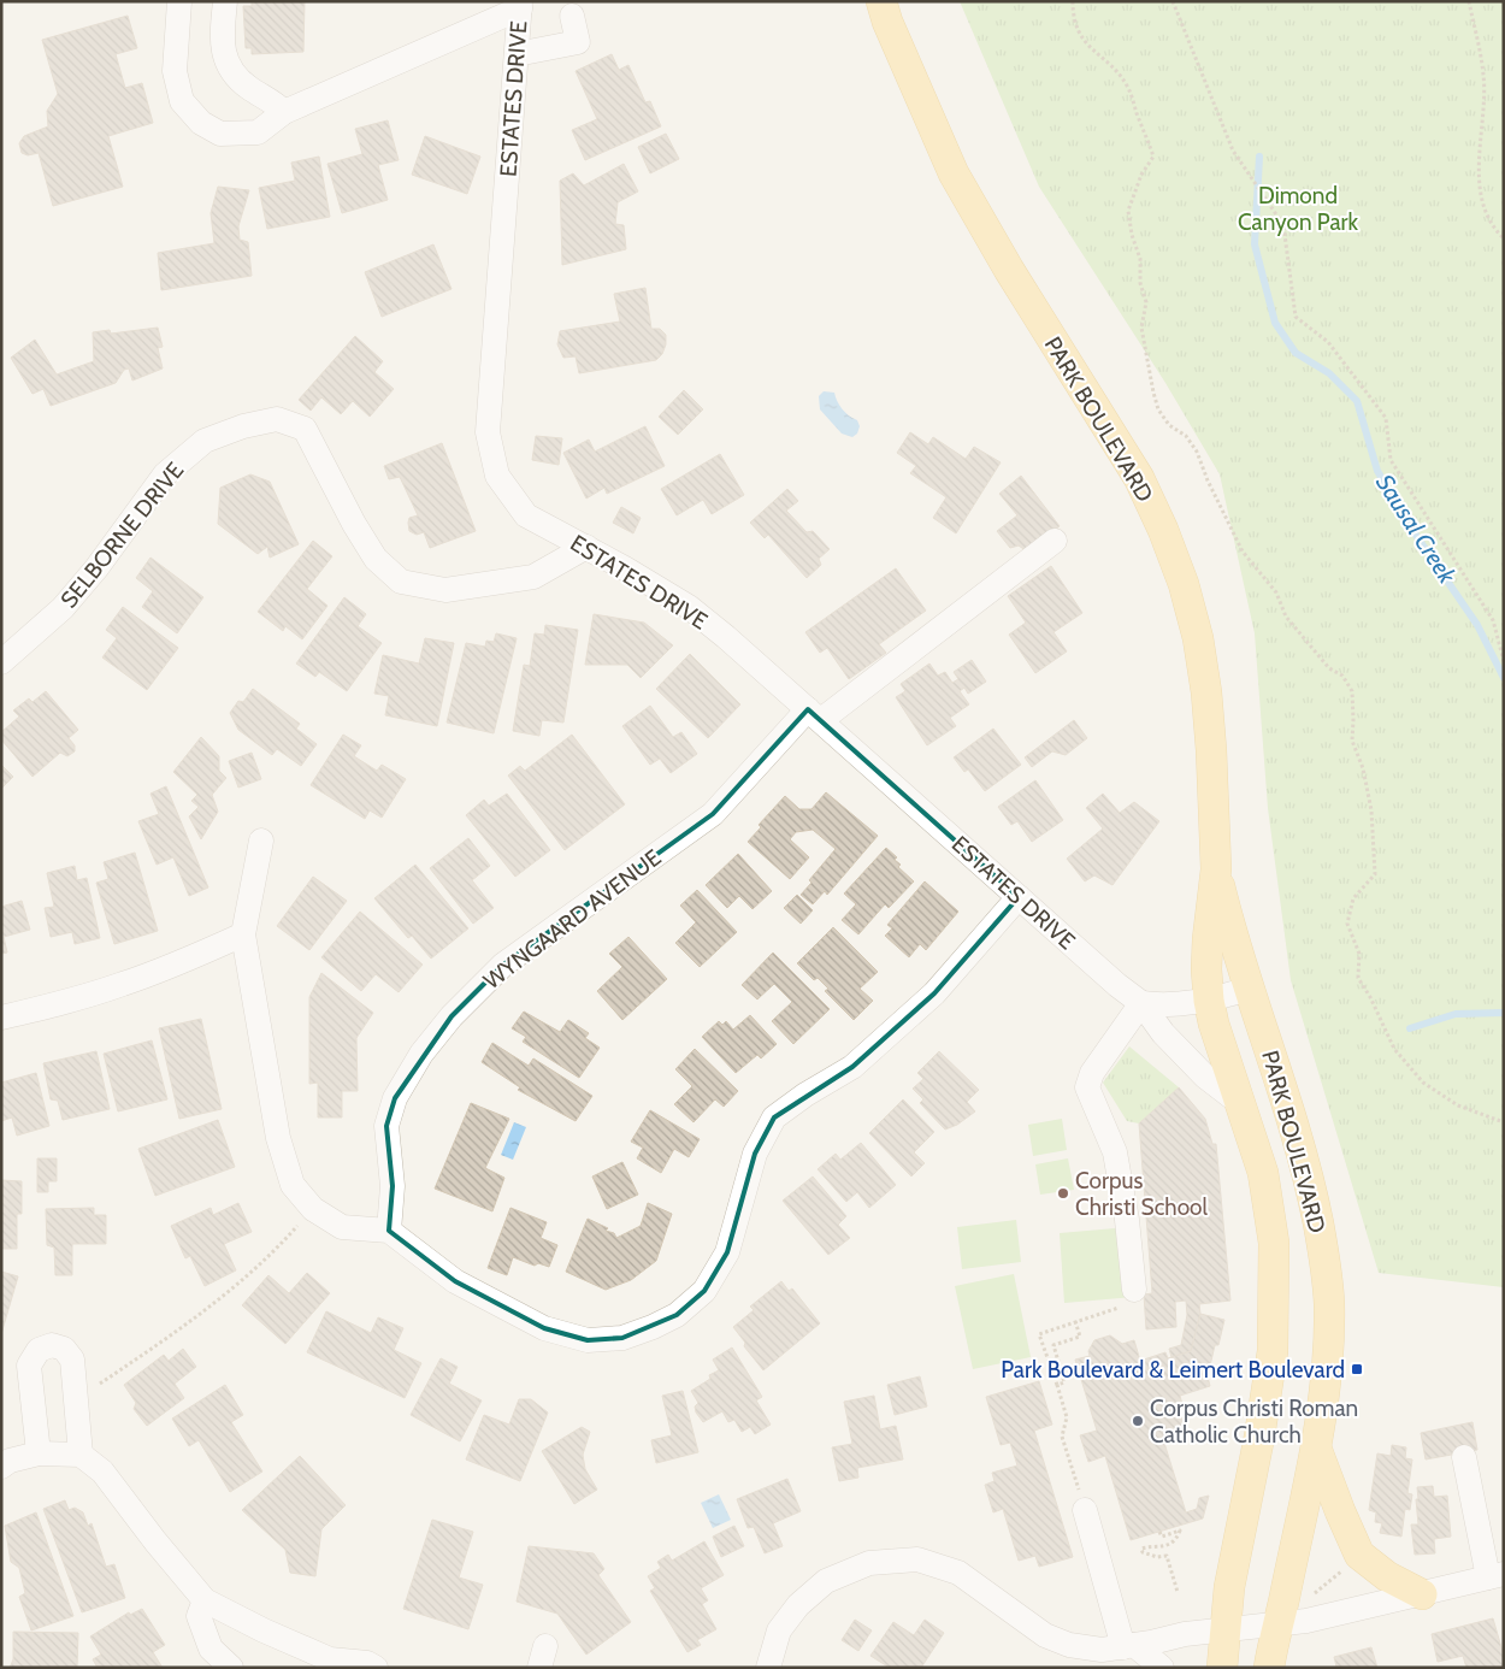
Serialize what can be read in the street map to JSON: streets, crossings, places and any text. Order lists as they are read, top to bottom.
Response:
{
  "streets": {
    "main road": ["PARK BOULEVARD"],
    "street": ["ESTATES DRIVE", "SELBORNE DRIVE", "WYNGAARD AVENUE"]
  },
  "crossings": [
    ["ESTATES DRIVE", "PARK BOULEVARD"],
    ["ESTATES DRIVE", "SELBORNE DRIVE"],
    ["ESTATES DRIVE", "WYNGAARD AVENUE"]
  ],
  "water": ["Sausal Creek"],
  "parks": ["Dimond Canyon Park"],
  "places": {
    "other": ["Corpus Christi School", "Corpus Christi Roman Catholic Church"],
    "transit": ["Park Boulevard & Leimert Boulevard"]
  }
}
